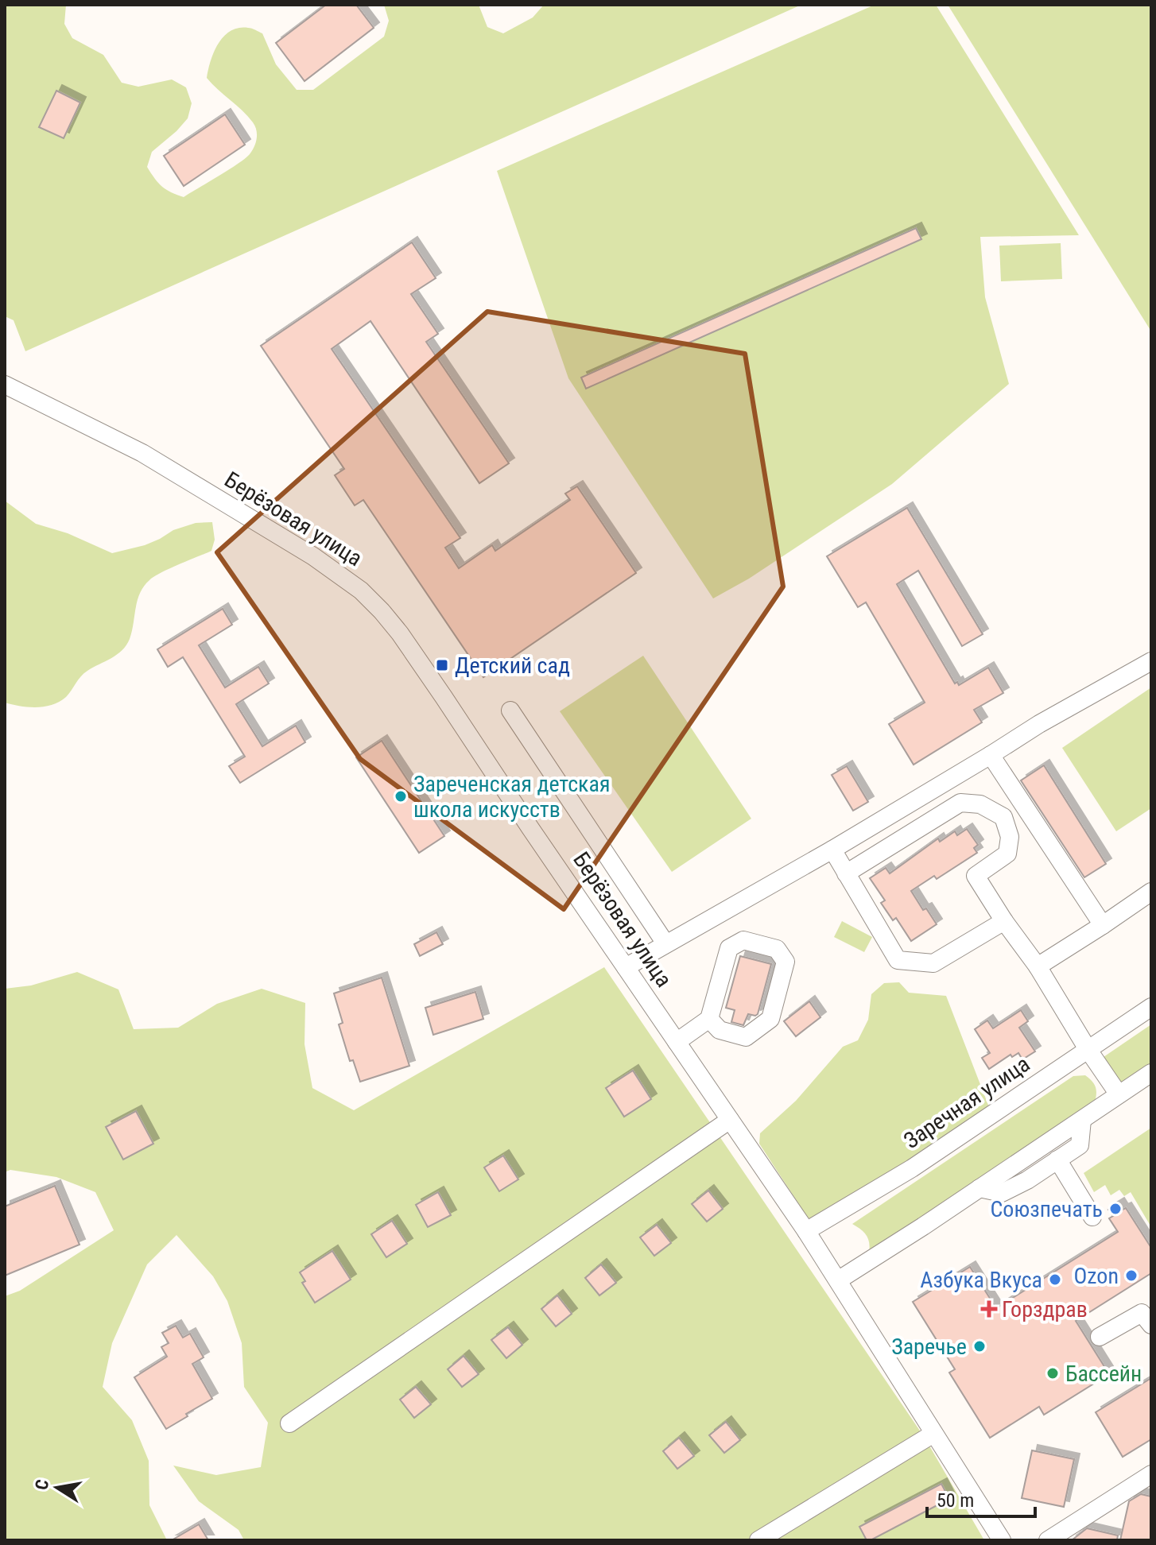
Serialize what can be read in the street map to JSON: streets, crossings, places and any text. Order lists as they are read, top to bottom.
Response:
{
  "streets": {
    "street": ["Берёзовая улица", "Заречная улица"]
  },
  "crossings": [
    ["Берёзовая улица", "Заречная улица"]
  ],
  "places": {
    "transit": ["Детский сад"],
    "other": [
      "Зареченская детская школа искусств",
      "Союзпечать",
      "Ozon",
      "Азбука Вкуса",
      "Заречье",
      "Бассейн"
    ],
    "health": ["Горздрав"]
  },
  "scale_bar": "50 m",
  "north": "left"
}
